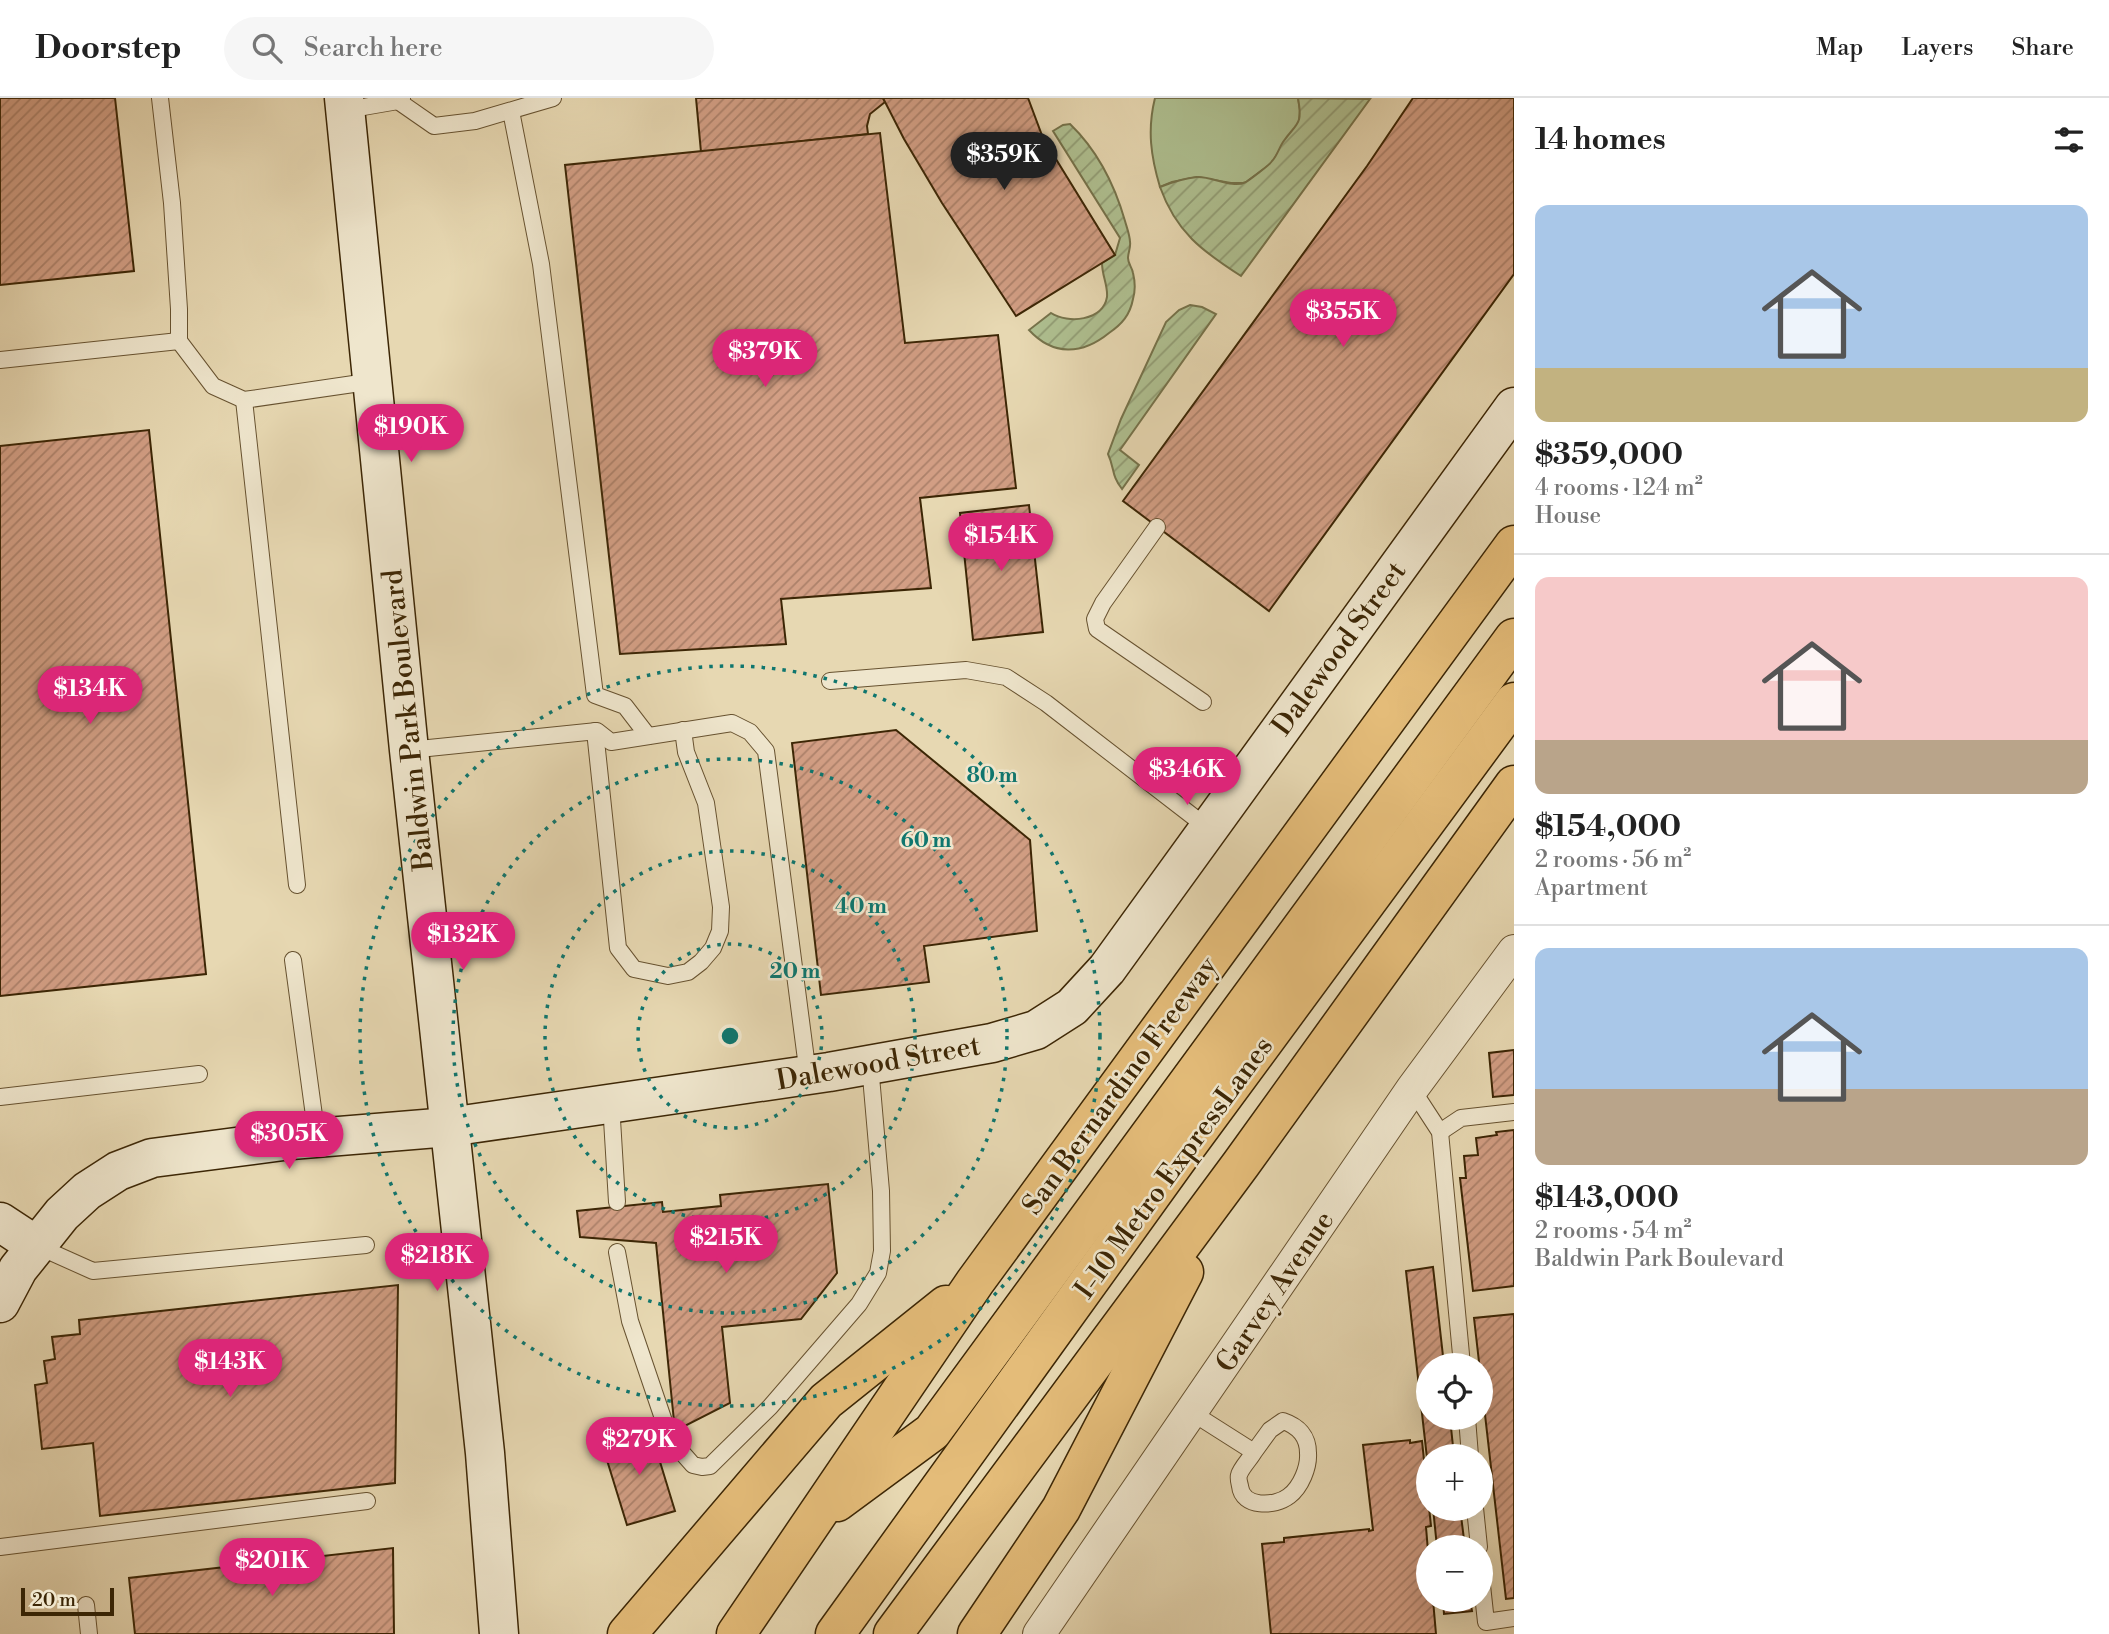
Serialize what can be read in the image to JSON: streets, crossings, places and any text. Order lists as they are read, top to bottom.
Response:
{
  "streets": {
    "highway": ["San Bernardino Freeway", "I-10 Metro ExpressLanes"],
    "main road": ["Dalewood Street", "Baldwin Park Boulevard"],
    "street": ["Garvey Avenue"]
  },
  "crossings": [
    ["Dalewood Street", "Baldwin Park Boulevard"]
  ],
  "scale_bar": "20 m",
  "page": {
    "header": "Doorstep",
    "search": "Search here",
    "nav": ["Map", "Layers", "Share"],
    "heading": "14 homes",
    "price": [
      "$359K",
      "$355K",
      "$379K",
      "$190K",
      "$154K",
      "$134K",
      "$346K",
      "$132K",
      "$305K",
      "$215K",
      "$218K",
      "$143K",
      "$279K",
      "$201K"
    ],
    "list": [
      {
        "name": "$359,000",
        "note": "4 rooms · 124 m² · House"
      },
      {
        "name": "$154,000",
        "note": "2 rooms · 56 m² · Apartment"
      },
      {
        "name": "$143,000",
        "note": "2 rooms · 54 m² · Baldwin Park Boulevard"
      }
    ],
    "map_buttons": ["+", "−"],
    "scale": "20 m"
  },
  "rings": [
    "80 m",
    "60 m",
    "40 m",
    "20 m"
  ]
}
